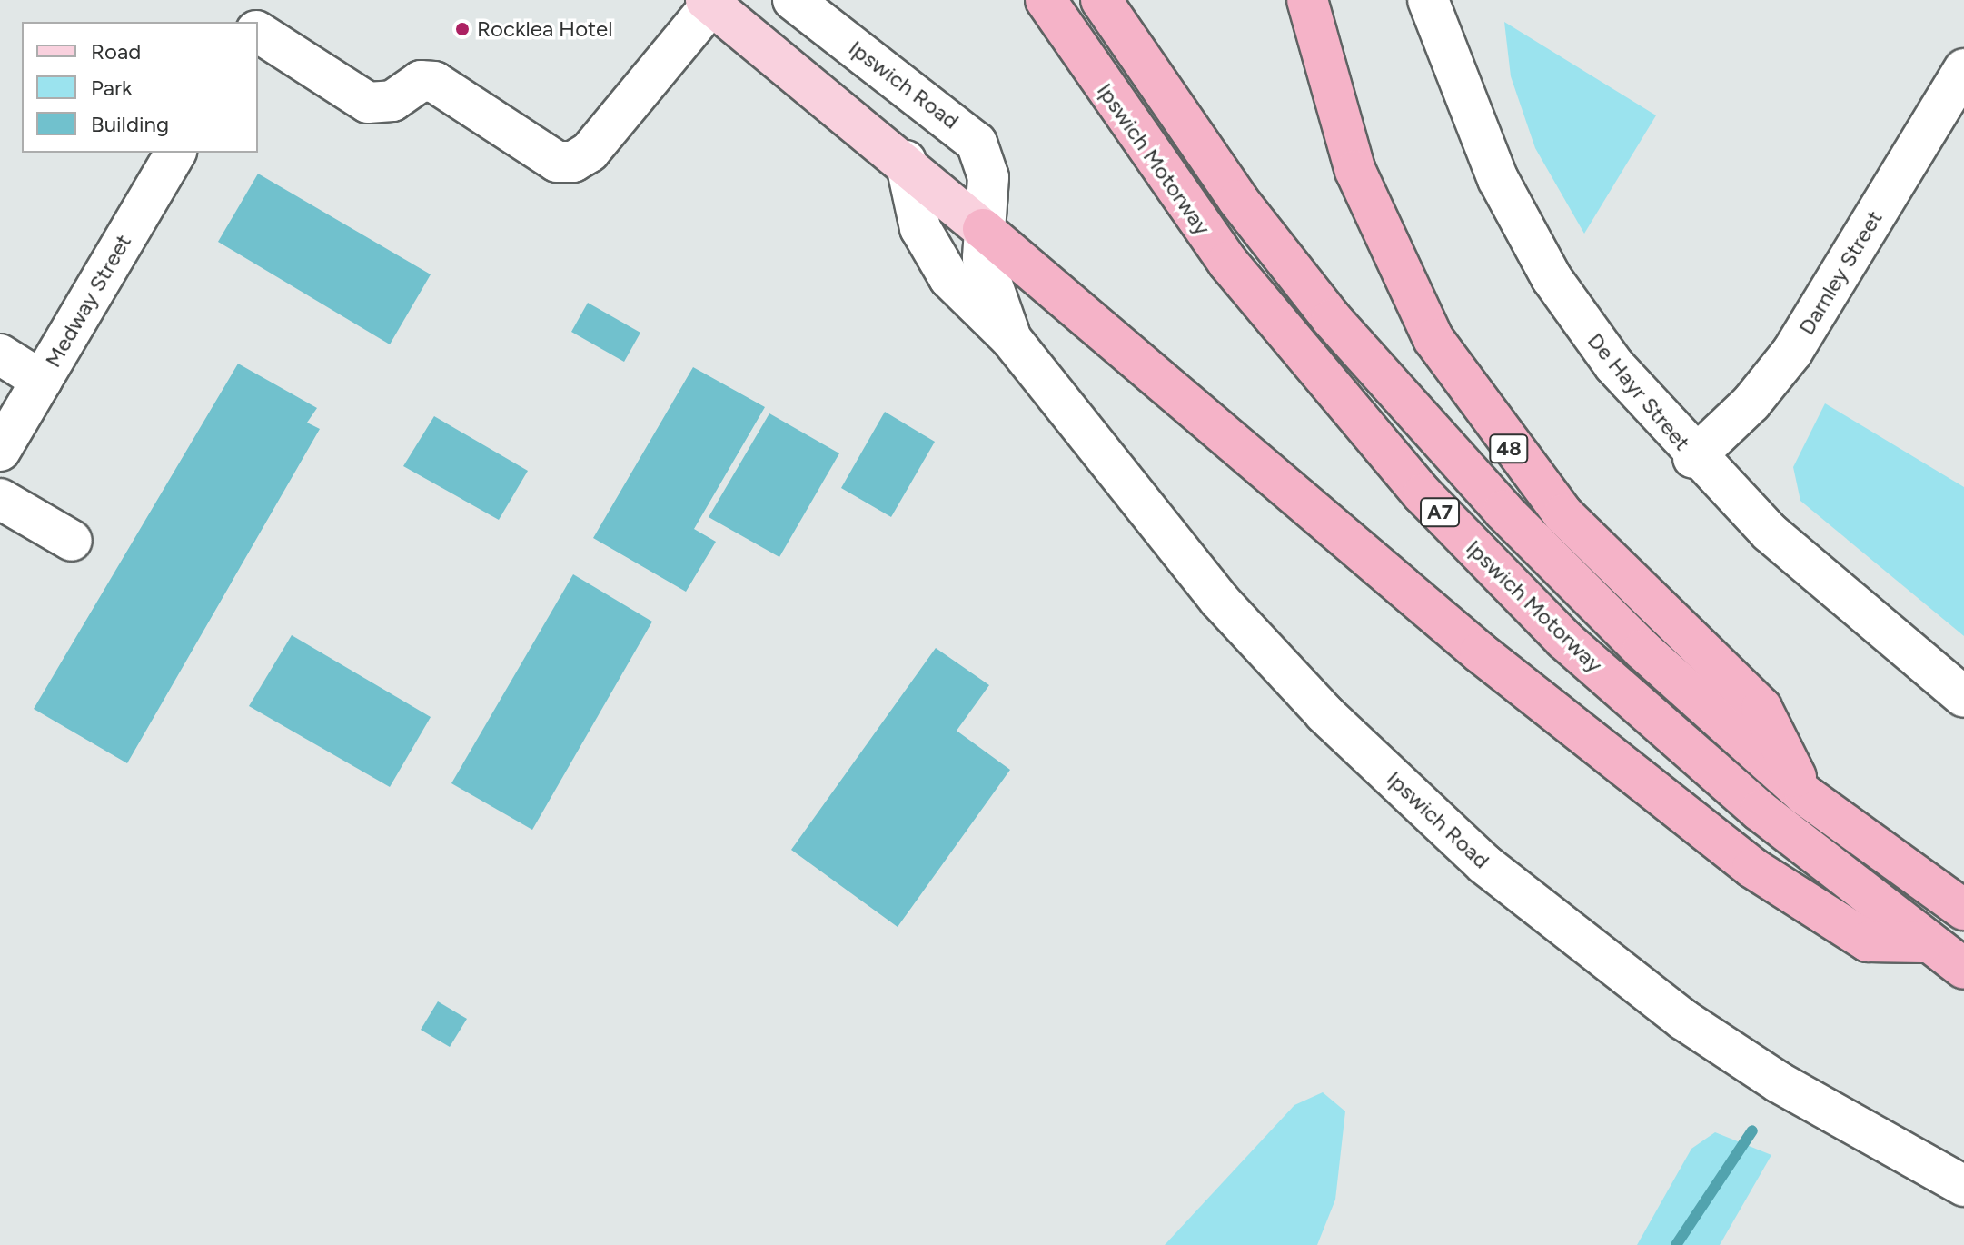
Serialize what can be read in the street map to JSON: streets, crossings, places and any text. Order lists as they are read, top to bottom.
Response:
{
  "streets": {
    "highway": ["Ipswich Motorway", "48", "A7"],
    "street": [
      "Ipswich Road",
      "Darnley Street",
      "Medway Street",
      "De Hayr Street"
    ]
  },
  "crossings": [
    ["Ipswich Motorway", "48"],
    ["Darnley Street", "De Hayr Street"]
  ],
  "places": ["Rocklea Hotel"],
  "legend": ["Road", "Park", "Building"]
}
